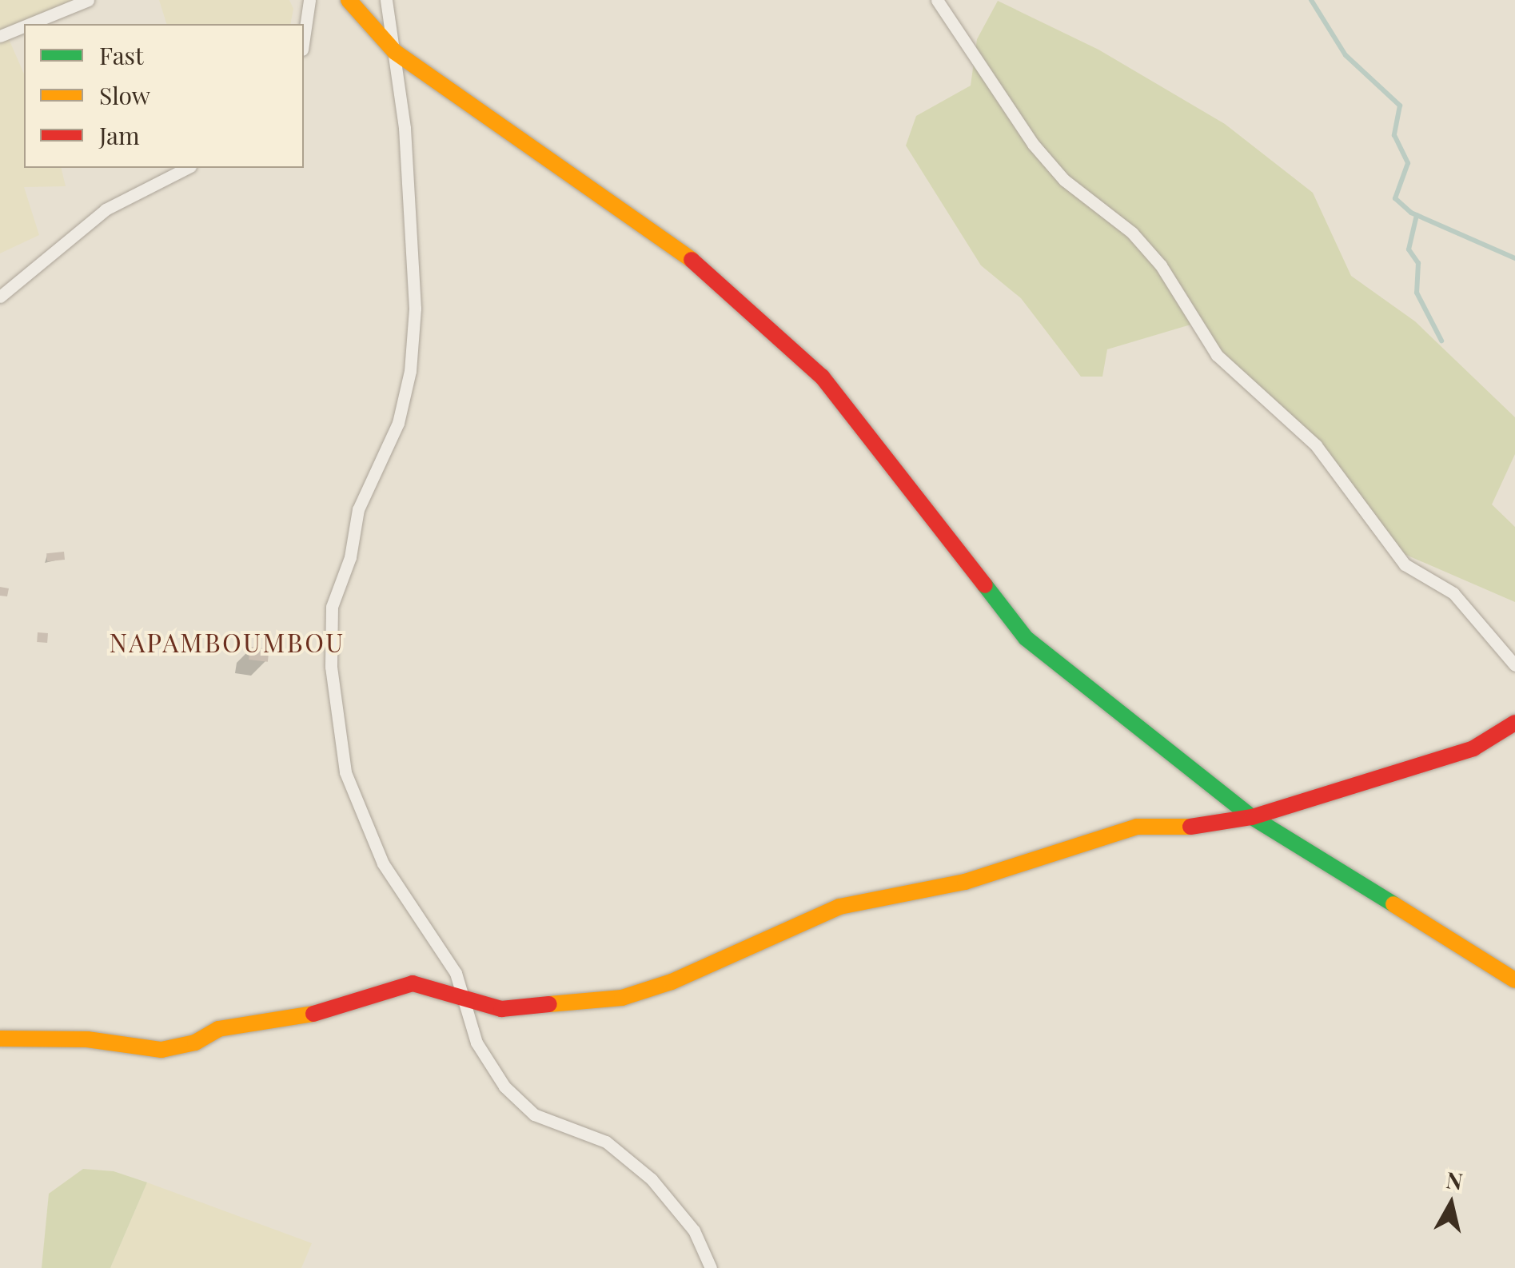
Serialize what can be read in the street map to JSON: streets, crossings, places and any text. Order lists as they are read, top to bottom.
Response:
{
  "districts": ["NAPAMBOUMBOU"],
  "legend": ["Fast", "Slow", "Jam"],
  "north": "top"
}
